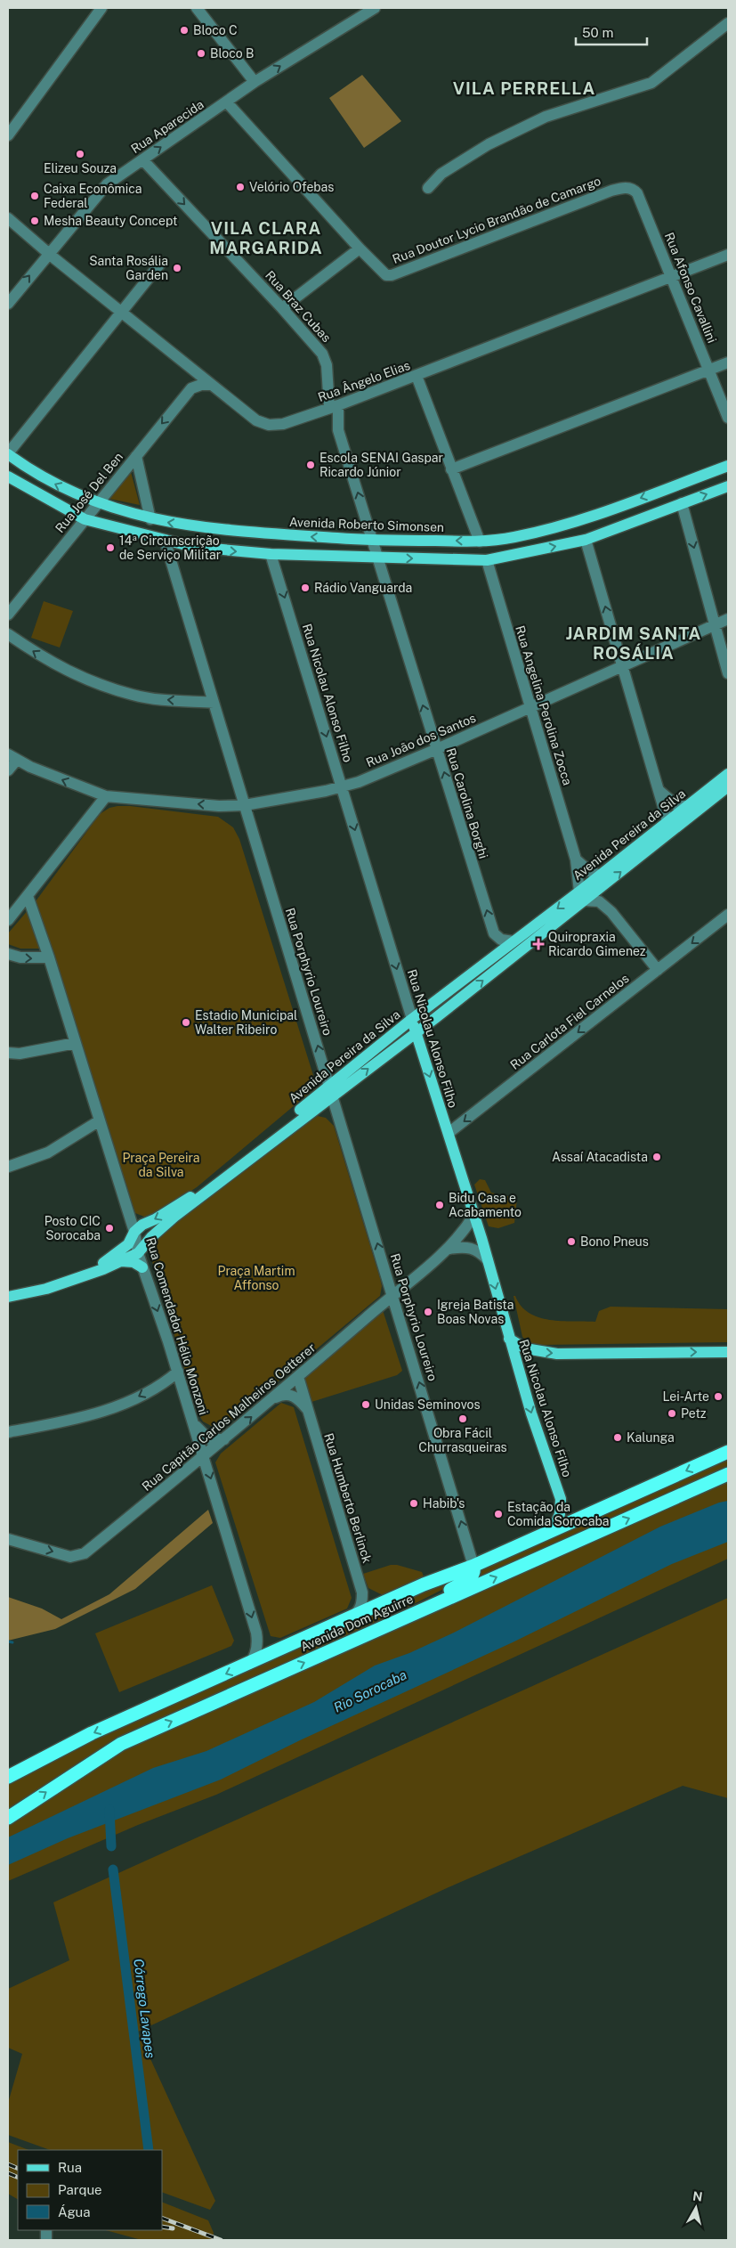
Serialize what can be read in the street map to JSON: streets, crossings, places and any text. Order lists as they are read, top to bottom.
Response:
{
  "streets": {
    "highway": ["Avenida Dom Aguirre"],
    "main road": ["Avenida Roberto Simonsen", "Rua Nicolau Alonso Filho", "Avenida Pereira da Silva"],
    "street": [
      "Rua Aparecida",
      "Rua Doutor Lycio Brandão de Camargo",
      "Rua Afonso Cavallini",
      "Rua Braz Cubas",
      "Rua Ângelo Elias",
      "Rua José Del Ben",
      "Rua Angelina Perolina Zocca",
      "Rua João dos Santos",
      "Rua Carolina Borghi",
      "Rua Porphyrio Loureiro",
      "Rua Carlota Fiel Carnelos",
      "Rua Comendador Hélio Monzoni",
      "Rua Capitão Carlos Malheiros Oetterer",
      "Rua Humberto Berlinck"
    ]
  },
  "crossings": [
    ["Rua Aparecida", "Rua Braz Cubas"],
    ["Rua Aparecida", "Rua Ângelo Elias"],
    ["Rua Doutor Lycio Brandão de Camargo", "Rua Afonso Cavallini"],
    ["Rua Afonso Cavallini", "Rua Ângelo Elias"],
    ["Rua Braz Cubas", "Rua Ângelo Elias"],
    ["Rua Braz Cubas", "Rua Carolina Borghi"],
    ["Rua Ângelo Elias", "Rua Carolina Borghi"],
    ["Rua José Del Ben", "Avenida Roberto Simonsen"],
    ["Avenida Roberto Simonsen", "Rua Carolina Borghi"],
    ["Rua Nicolau Alonso Filho", "Rua João dos Santos"],
    ["Rua Nicolau Alonso Filho", "Avenida Pereira da Silva"],
    ["Rua Nicolau Alonso Filho", "Rua Carlota Fiel Carnelos"],
    ["Rua Nicolau Alonso Filho", "Rua Capitão Carlos Malheiros Oetterer"],
    ["Rua Nicolau Alonso Filho", "Avenida Dom Aguirre"],
    ["Rua Angelina Perolina Zocca", "Rua João dos Santos"],
    ["Rua Angelina Perolina Zocca", "Avenida Pereira da Silva"],
    ["Rua João dos Santos", "Rua Carolina Borghi"],
    ["Rua João dos Santos", "Rua Porphyrio Loureiro"],
    ["Rua Carolina Borghi", "Avenida Pereira da Silva"],
    ["Avenida Pereira da Silva", "Rua Porphyrio Loureiro"],
    ["Avenida Pereira da Silva", "Rua Comendador Hélio Monzoni"],
    ["Rua Porphyrio Loureiro", "Rua Capitão Carlos Malheiros Oetterer"],
    ["Rua Porphyrio Loureiro", "Avenida Dom Aguirre"],
    ["Rua Comendador Hélio Monzoni", "Rua Capitão Carlos Malheiros Oetterer"],
    ["Rua Comendador Hélio Monzoni", "Avenida Dom Aguirre"],
    ["Rua Capitão Carlos Malheiros Oetterer", "Rua Humberto Berlinck"]
  ],
  "one_way": [
    "Rua Aparecida",
    "Rua Nicolau Alonso Filho",
    "Rua Carolina Borghi",
    "Rua Porphyrio Loureiro",
    "Rua Carlota Fiel Carnelos",
    "Rua Comendador Hélio Monzoni",
    "Rua Capitão Carlos Malheiros Oetterer"
  ],
  "districts": ["VILA PERRELLA", "VILA CLARA MARGARIDA", "JARDIM SANTA ROSÁLIA"],
  "water": ["Rio Sorocaba", "Córrego Lavapes"],
  "parks": ["Praça Pereira da Silva", "Praça Martim Affonso"],
  "places": {
    "other": [
      "Bloco C",
      "Bloco B",
      "Elizeu Souza",
      "Velório Ofebas",
      "Caixa Econômica Federal",
      "Mesha Beauty Concept",
      "Santa Rosália Garden",
      "Escola SENAI Gaspar Ricardo Júnior",
      "14ª Circunscrição de Serviço Militar",
      "Rádio Vanguarda",
      "Estadio Municipal Walter Ribeiro",
      "Assaí Atacadista",
      "Bidu Casa e Acabamento",
      "Posto CIC Sorocaba",
      "Bono Pneus",
      "Igreja Batista Boas Novas",
      "Lei-Arte",
      "Unidas Seminovos",
      "Petz",
      "Obra Fácil Churrasqueiras",
      "Kalunga",
      "Habib's",
      "Estação da Comida Sorocaba"
    ],
    "health": ["Quiropraxia Ricardo Gimenez"]
  },
  "legend": ["Rua", "Parque", "Água"],
  "scale_bar": "50 m",
  "north": "top"
}
